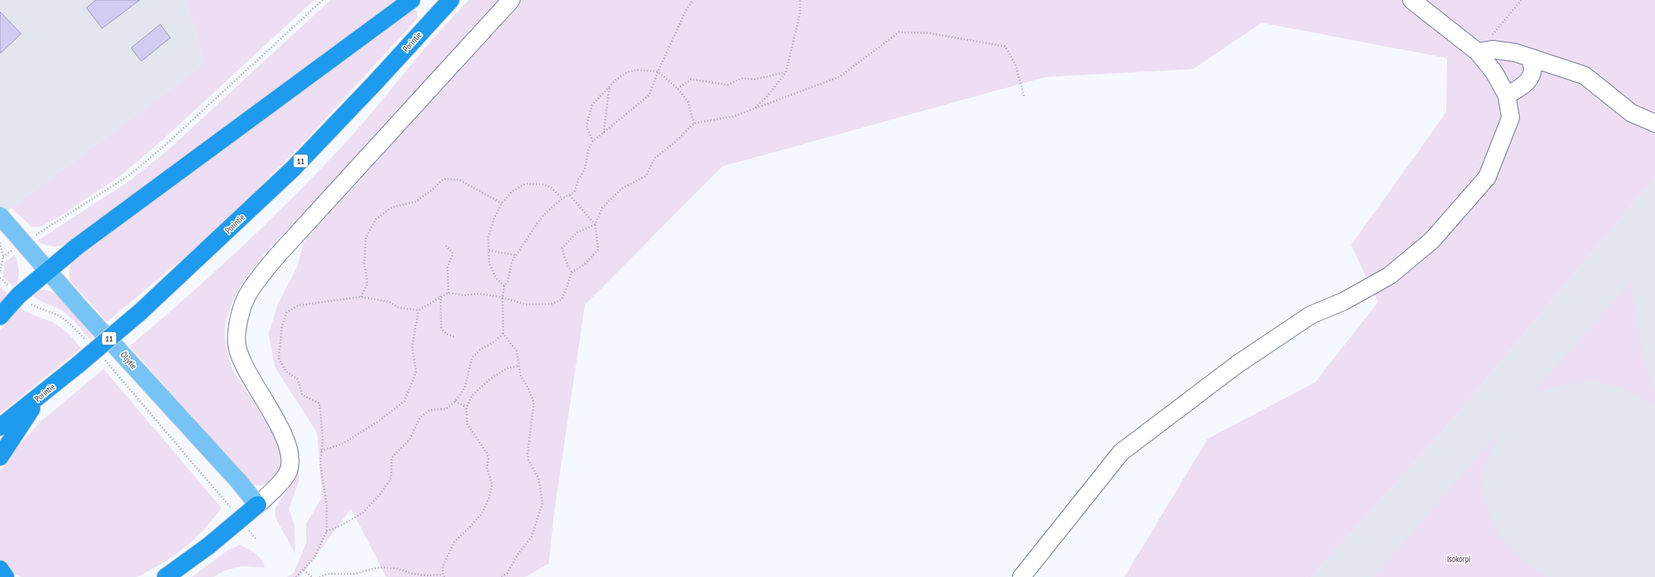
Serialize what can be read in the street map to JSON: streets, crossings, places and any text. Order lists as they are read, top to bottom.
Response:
{
  "streets": {
    "highway": ["Porintie", "11"],
    "main road": ["Öljytie"]
  },
  "parks": ["Isokorpi"]
}
